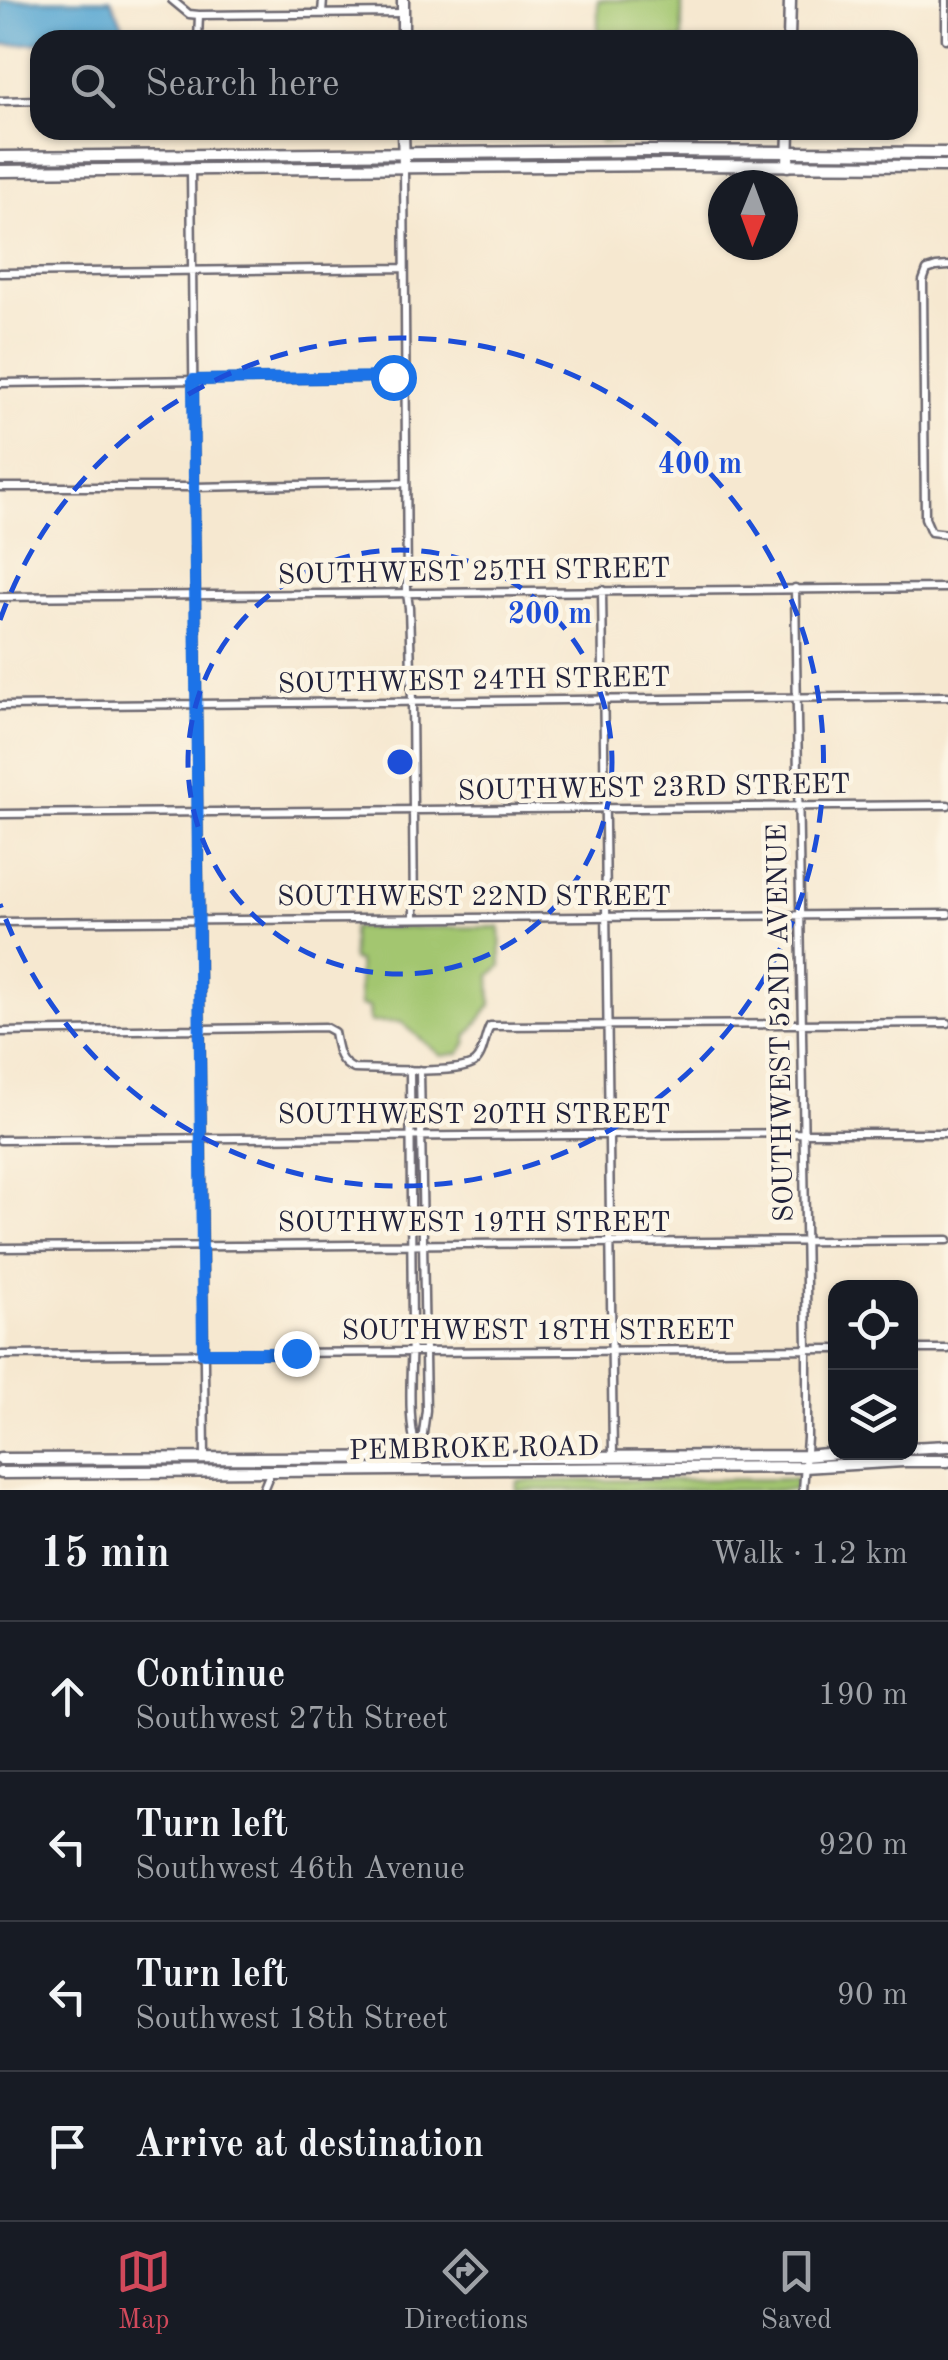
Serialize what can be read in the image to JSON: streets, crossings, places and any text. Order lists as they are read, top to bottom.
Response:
{
  "streets": {
    "main road": ["PEMBROKE ROAD"],
    "street": [
      "SOUTHWEST 25TH STREET",
      "SOUTHWEST 24TH STREET",
      "SOUTHWEST 23RD STREET",
      "SOUTHWEST 22ND STREET",
      "SOUTHWEST 52ND AVENUE",
      "SOUTHWEST 20TH STREET",
      "SOUTHWEST 19TH STREET",
      "SOUTHWEST 18TH STREET"
    ]
  },
  "crossings": [
    ["SOUTHWEST 25TH STREET", "SOUTHWEST 52ND AVENUE"],
    ["SOUTHWEST 24TH STREET", "SOUTHWEST 52ND AVENUE"],
    ["SOUTHWEST 23RD STREET", "SOUTHWEST 52ND AVENUE"],
    ["SOUTHWEST 22ND STREET", "SOUTHWEST 52ND AVENUE"],
    ["SOUTHWEST 52ND AVENUE", "SOUTHWEST 20TH STREET"],
    ["SOUTHWEST 52ND AVENUE", "SOUTHWEST 19TH STREET"],
    ["SOUTHWEST 52ND AVENUE", "SOUTHWEST 18TH STREET"],
    ["SOUTHWEST 52ND AVENUE", "PEMBROKE ROAD"]
  ],
  "north": "bottom",
  "page": {
    "search": "Search here",
    "heading": ["15 min", "Walk · 1.2 km"],
    "list": [
      ["Continue", "Southwest 27th Street", "190 m"],
      ["Turn left", "Southwest 46th Avenue", "920 m"],
      ["Turn left", "Southwest 18th Street", "90 m"],
      "Arrive at destination"
    ],
    "nav": ["Map", "Directions", "Saved"]
  },
  "rings": ["400 m", "200 m"]
}
